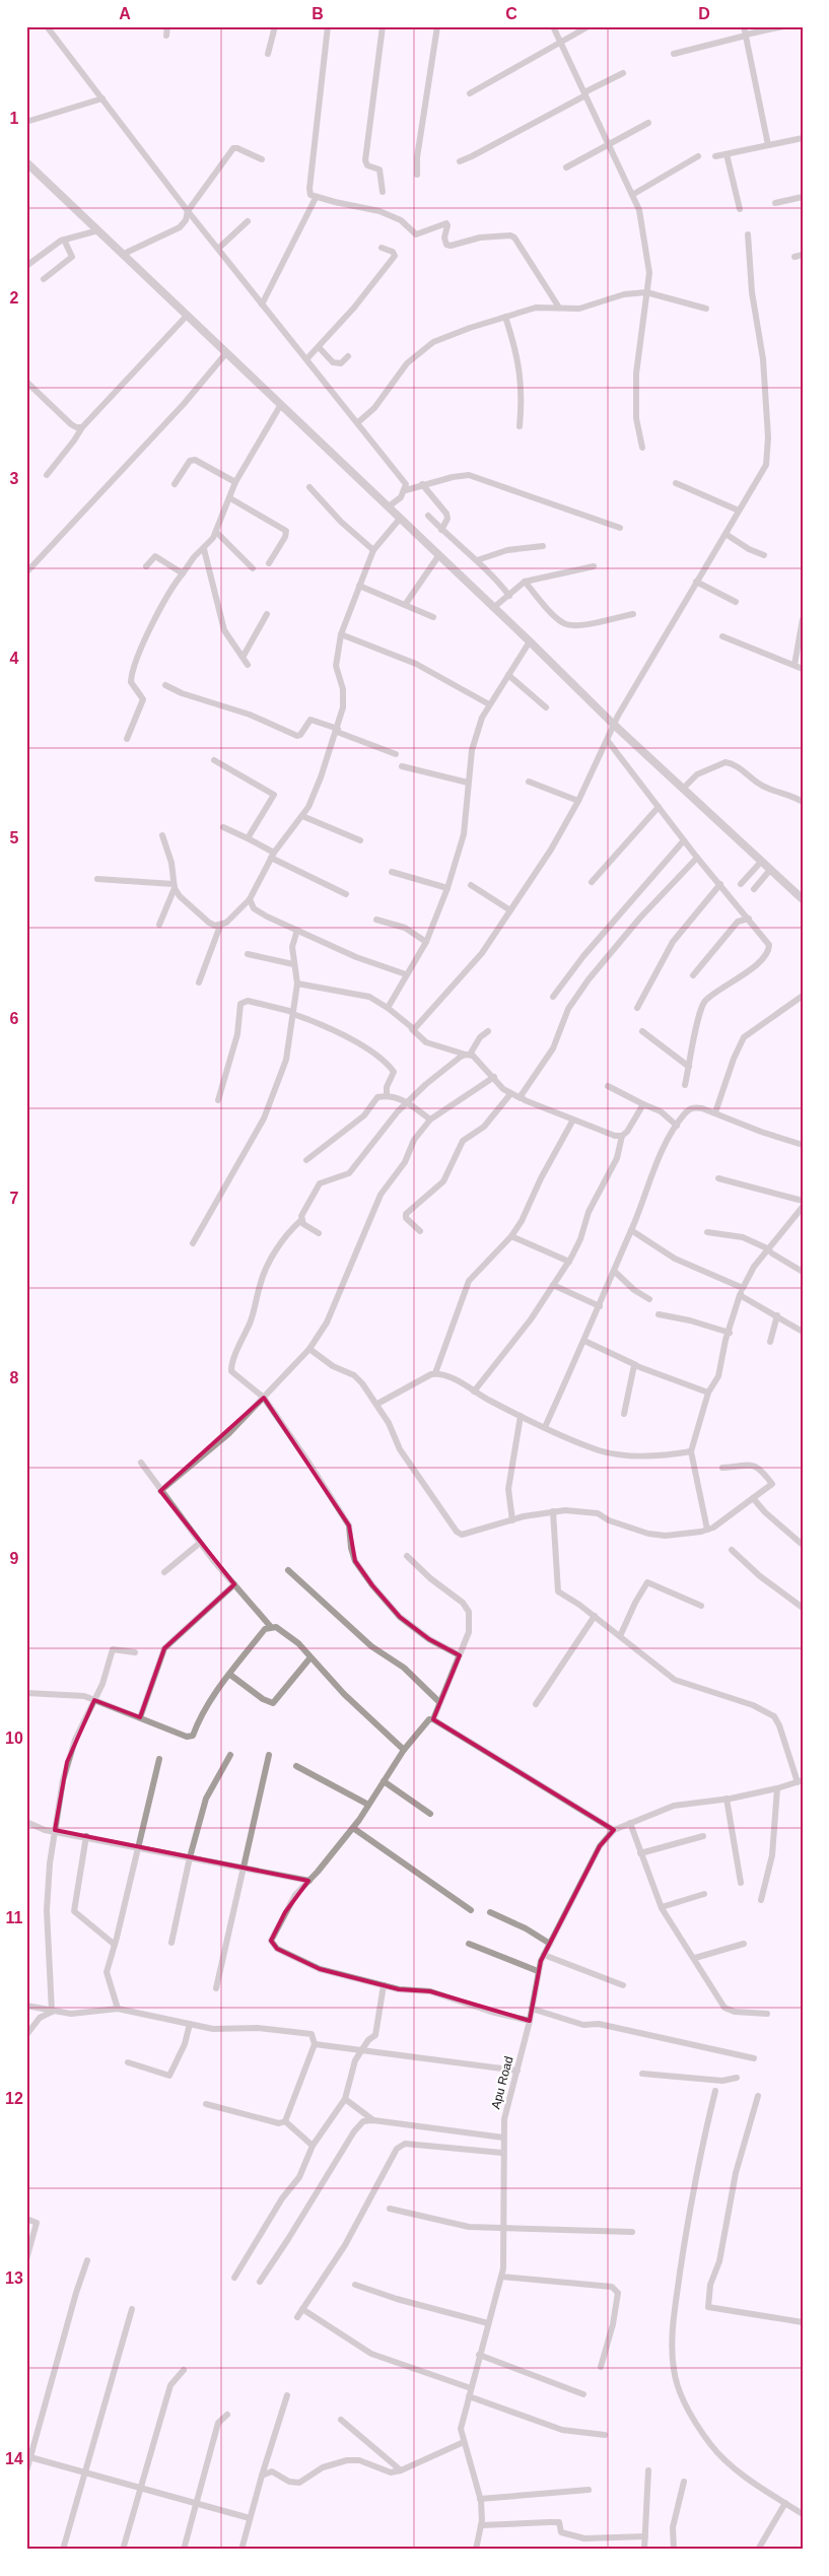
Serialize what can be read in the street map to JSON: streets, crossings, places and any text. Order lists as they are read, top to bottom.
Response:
{
  "streets": {
    "street": ["Apu Road"]
  },
  "grid": {
    "columns": [
      "A",
      "B",
      "C",
      "D"
    ],
    "rows": [
      "1",
      "2",
      "3",
      "4",
      "5",
      "6",
      "7",
      "8",
      "9",
      "10",
      "11",
      "12",
      "13",
      "14"
    ]
  }
}
